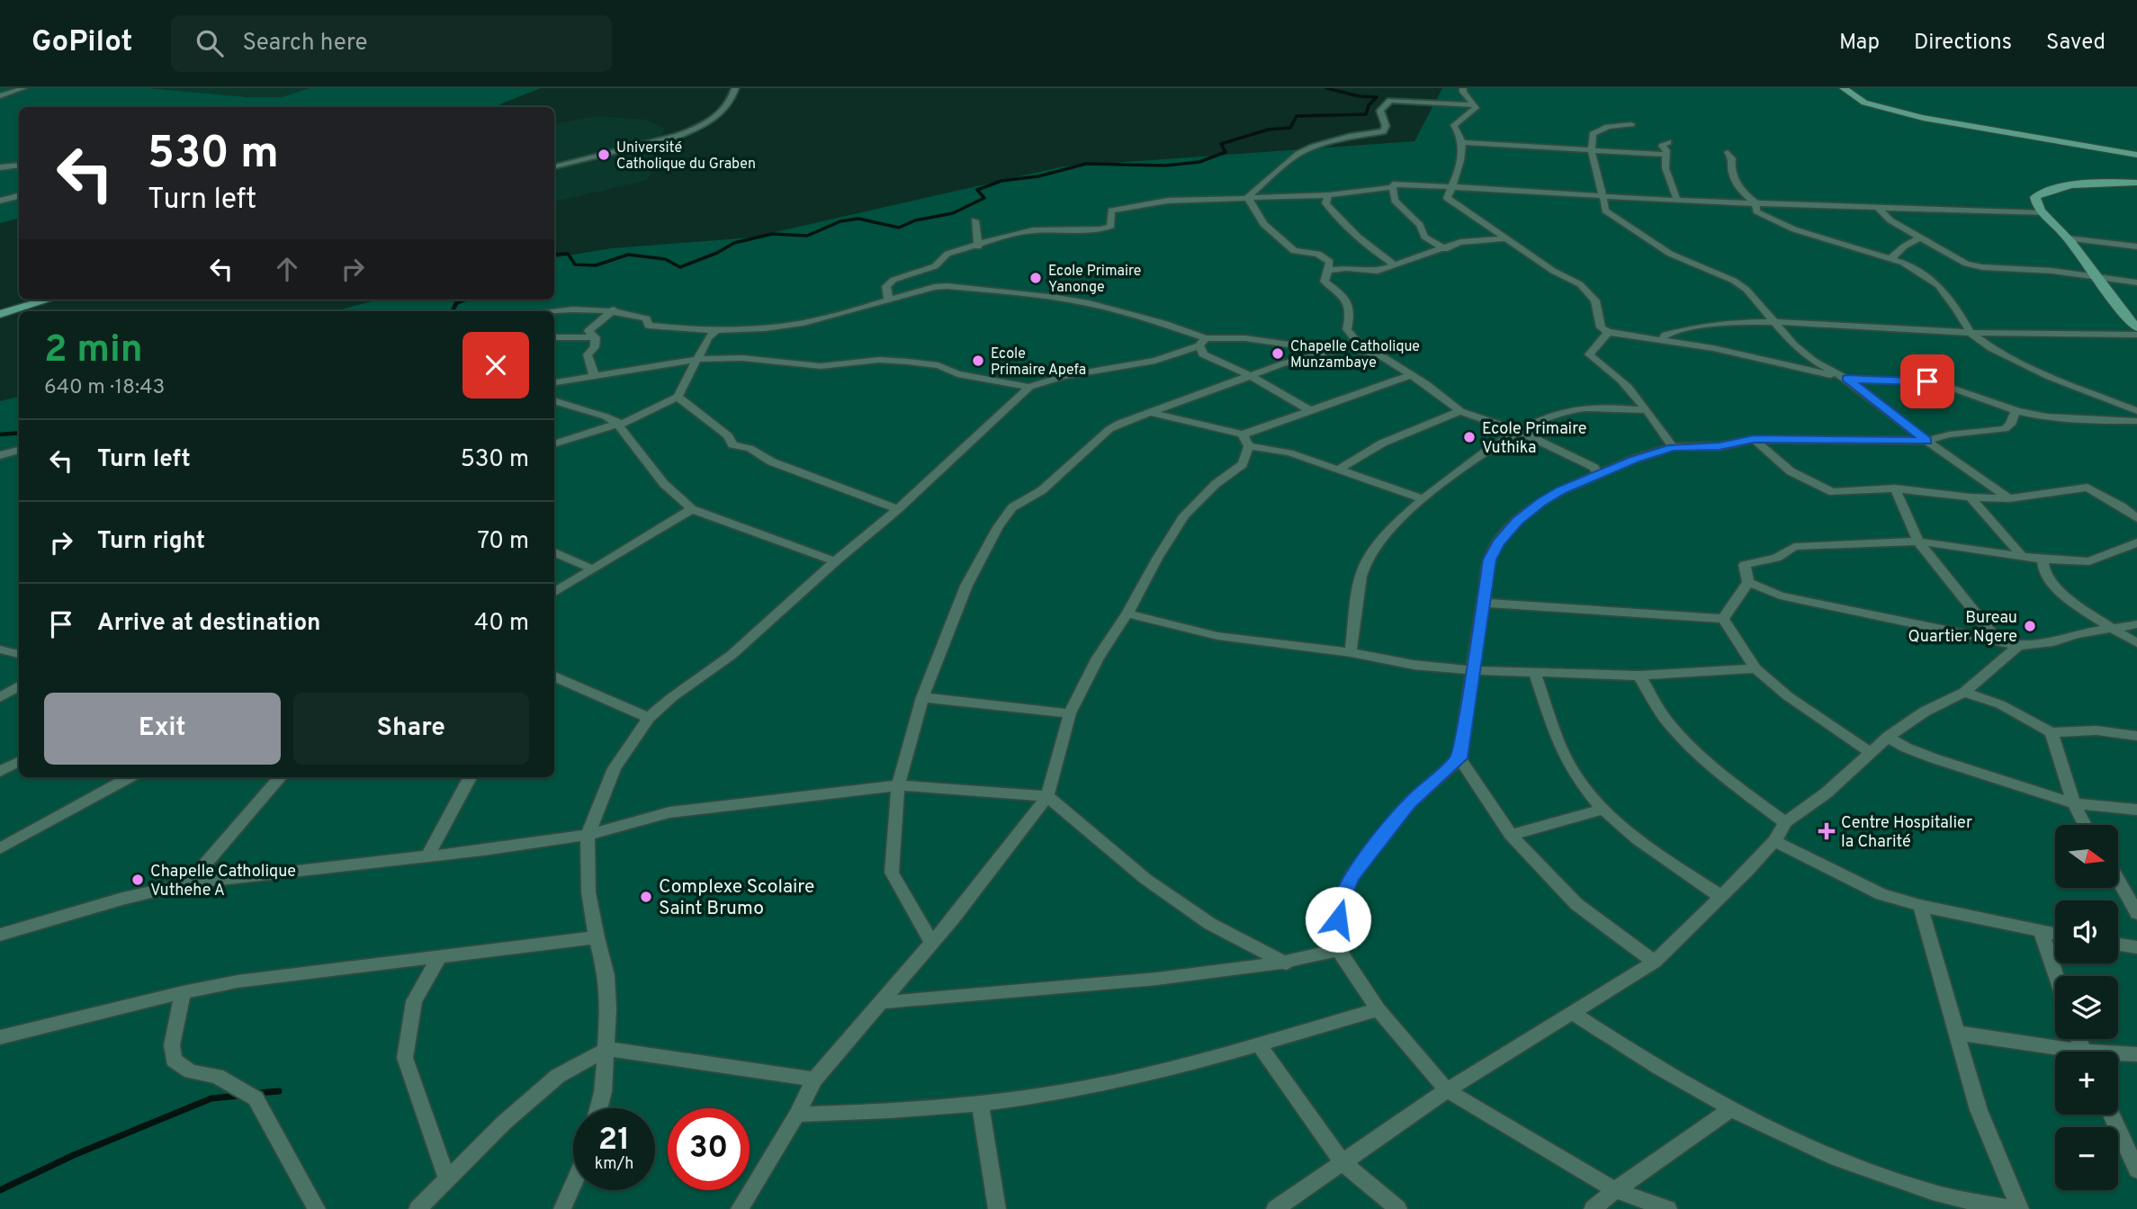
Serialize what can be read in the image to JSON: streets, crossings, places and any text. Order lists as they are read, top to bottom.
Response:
{
  "places": {
    "other": [
      "Université Catholique du Graben",
      "Ecole Primaire Yanonge",
      "Chapelle Catholique Munzambaye",
      "Ecole Primaire Apefa",
      "Ecole Primaire Vuthika",
      "Bureau Quartier Ngere",
      "Chapelle Catholique Vuthehe A",
      "Complexe Scolaire Saint Brumo"
    ],
    "health": ["Centre Hospitalier la Charité"]
  },
  "north": "right",
  "page": {
    "header": "GoPilot",
    "search": "Search here",
    "nav": ["Map", "Directions", "Saved"],
    "turn": ["530 m", "Turn left"],
    "heading": ["2 min", "640 m · 18:43"],
    "list": [
      {
        "name": "Turn left",
        "value": "530 m"
      },
      {
        "name": "Turn right",
        "value": "70 m"
      },
      {
        "name": "Arrive at destination",
        "value": "40 m"
      }
    ],
    "buttons": ["Exit", "Share"],
    "map_buttons": ["+", "−"],
    "speed": "21 km/h",
    "limit": "30"
  }
}
